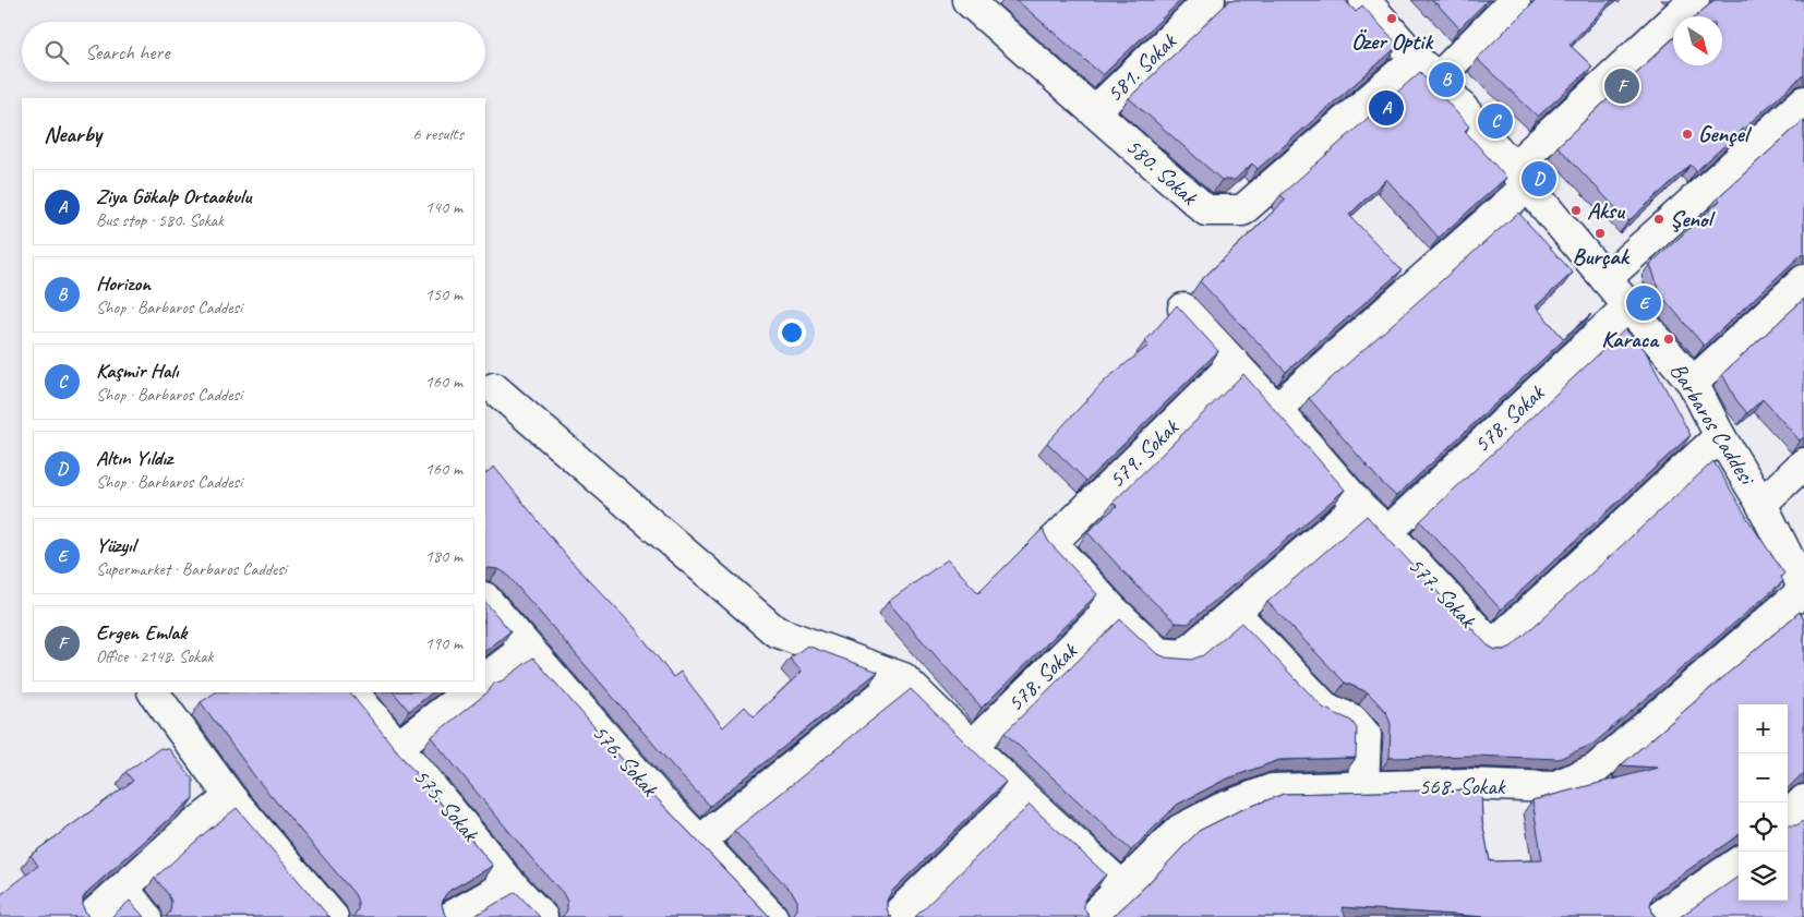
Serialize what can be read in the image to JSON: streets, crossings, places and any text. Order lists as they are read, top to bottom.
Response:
{
  "streets": {
    "street": [
      "581. Sokak",
      "580. Sokak",
      "578. Sokak",
      "Barbaros Caddesi",
      "579. Sokak",
      "577. Sokak",
      "576. Sokak",
      "568. Sokak",
      "575. Sokak"
    ]
  },
  "crossings": [
    ["581. Sokak", "580. Sokak"],
    ["580. Sokak", "Barbaros Caddesi"],
    ["578. Sokak", "Barbaros Caddesi"],
    ["578. Sokak", "579. Sokak"],
    ["578. Sokak", "577. Sokak"],
    ["Barbaros Caddesi", "577. Sokak"],
    ["Barbaros Caddesi", "568. Sokak"],
    ["579. Sokak", "577. Sokak"]
  ],
  "places": [
    "Özer Optik",
    "Gençel",
    "Aksu",
    "Şenol",
    "Burçak",
    "Karaca"
  ],
  "north": "bottom right",
  "page": {
    "search": "Search here",
    "pins": [
      "B",
      "F",
      "A",
      "C",
      "D",
      "E"
    ],
    "heading": ["Nearby", "6 results"],
    "list": [
      {
        "mark": "A",
        "name": "Ziya Gökalp Ortaokulu",
        "note": "Bus stop · 580. Sokak",
        "value": "140 m"
      },
      {
        "mark": "B",
        "name": "Horizon",
        "note": "Shop · Barbaros Caddesi",
        "value": "150 m"
      },
      {
        "mark": "C",
        "name": "Kaşmir Halı",
        "note": "Shop · Barbaros Caddesi",
        "value": "160 m"
      },
      {
        "mark": "D",
        "name": "Altın Yıldız",
        "note": "Shop · Barbaros Caddesi",
        "value": "160 m"
      },
      {
        "mark": "E",
        "name": "Yüzyıl",
        "note": "Supermarket · Barbaros Caddesi",
        "value": "180 m"
      },
      {
        "mark": "F",
        "name": "Ergen Emlak",
        "note": "Office · 2148. Sokak",
        "value": "190 m"
      }
    ],
    "map_buttons": ["+", "−"]
  }
}
